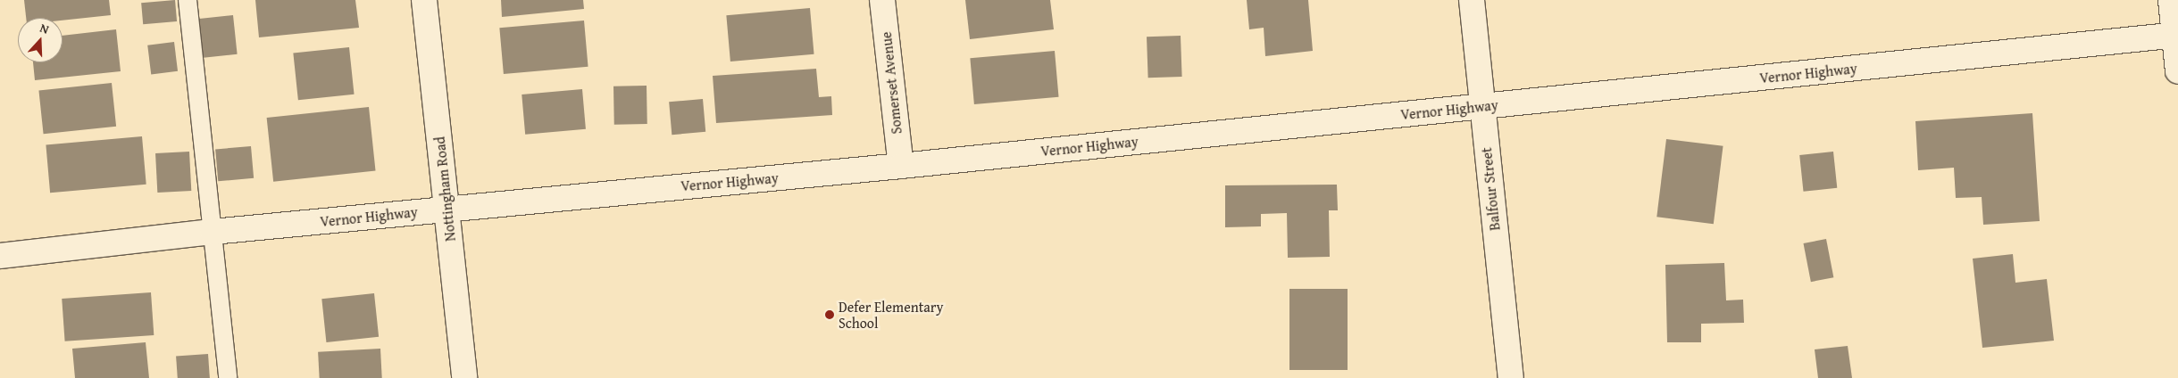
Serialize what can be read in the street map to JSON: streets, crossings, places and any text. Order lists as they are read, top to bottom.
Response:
{
  "streets": {
    "street": [
      "Vernor Highway",
      "Somerset Avenue",
      "Nottingham Road",
      "Balfour Street"
    ]
  },
  "crossings": [
    ["Vernor Highway", "Somerset Avenue"],
    ["Vernor Highway", "Nottingham Road"],
    ["Vernor Highway", "Balfour Street"]
  ],
  "places": ["Defer Elementary School"],
  "north": "top"
}
